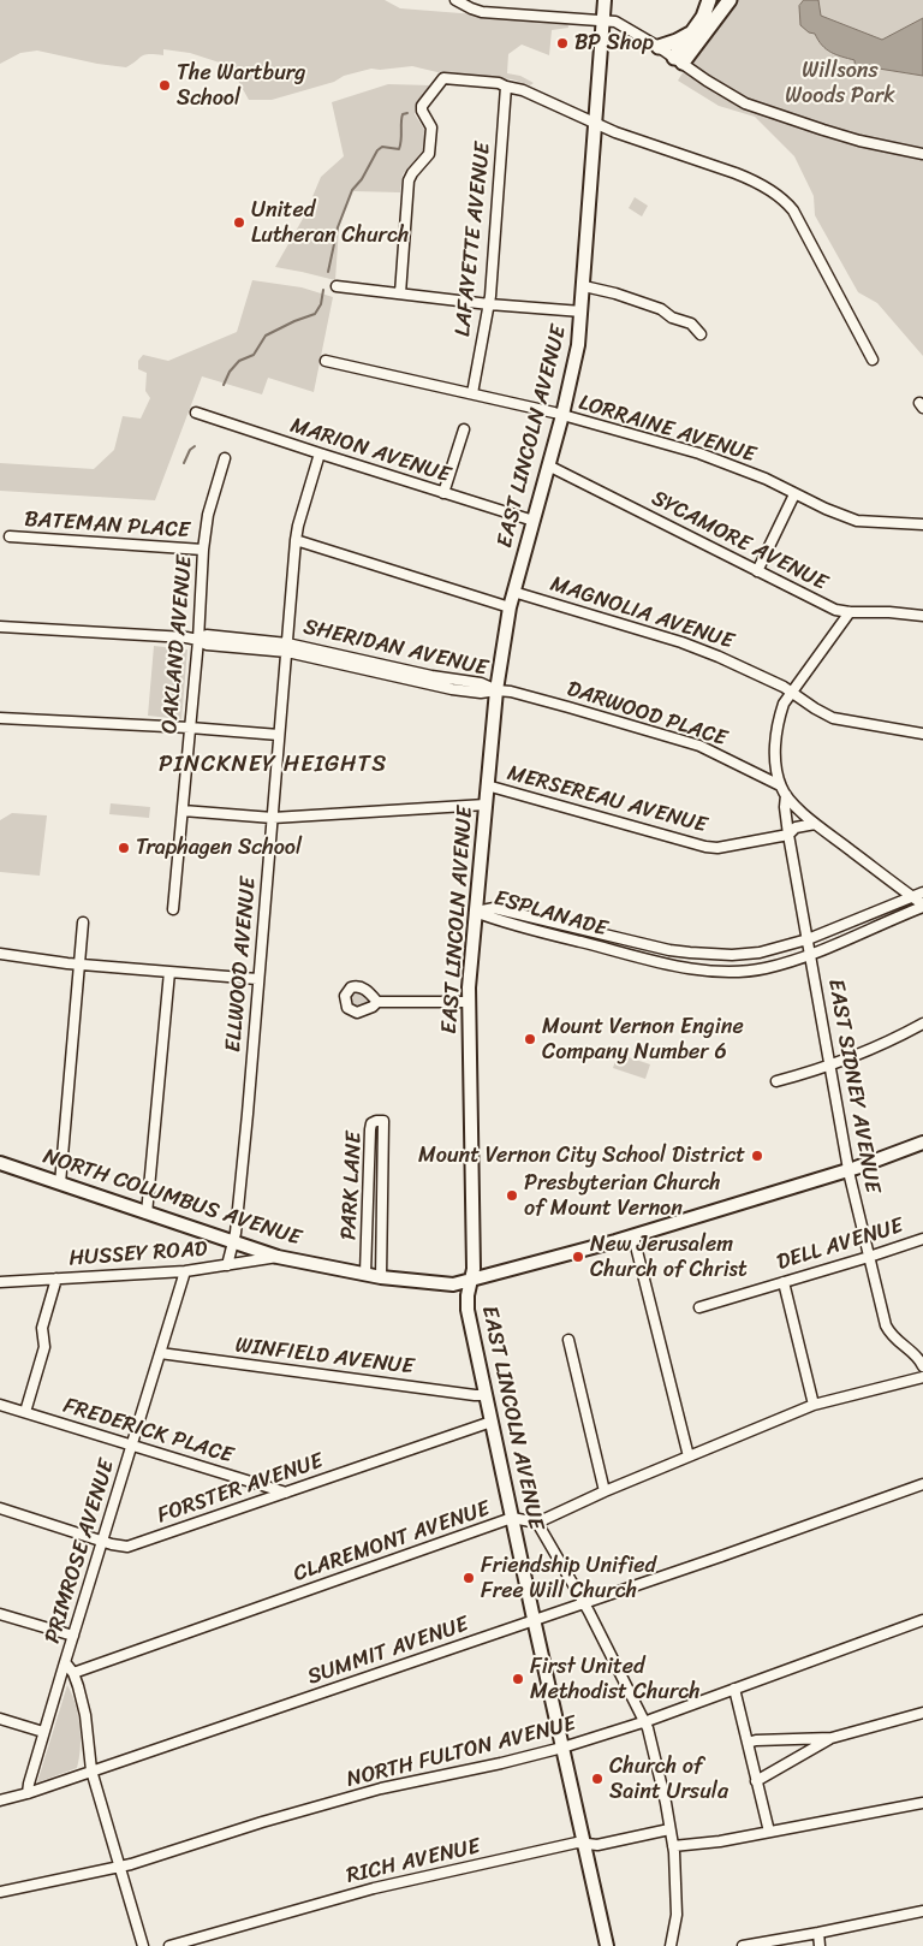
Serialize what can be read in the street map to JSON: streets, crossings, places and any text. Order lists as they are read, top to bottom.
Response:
{
  "streets": {
    "main road": ["EAST LINCOLN AVENUE", "NORTH COLUMBUS AVENUE"],
    "street": [
      "LAFAYETTE AVENUE",
      "LORRAINE AVENUE",
      "MARION AVENUE",
      "BATEMAN PLACE",
      "SYCAMORE AVENUE",
      "MAGNOLIA AVENUE",
      "OAKLAND AVENUE",
      "SHERIDAN AVENUE",
      "DARWOOD PLACE",
      "MERSEREAU AVENUE",
      "ESPLANADE",
      "ELLWOOD AVENUE",
      "EAST SIDNEY AVENUE",
      "PARK LANE",
      "DELL AVENUE",
      "HUSSEY ROAD",
      "WINFIELD AVENUE",
      "FREDERICK PLACE",
      "FORSTER AVENUE",
      "CLAREMONT AVENUE",
      "PRIMROSE AVENUE",
      "SUMMIT AVENUE",
      "NORTH FULTON AVENUE",
      "RICH AVENUE"
    ]
  },
  "crossings": [
    ["LAFAYETTE AVENUE", "LORRAINE AVENUE"],
    ["LORRAINE AVENUE", "EAST LINCOLN AVENUE"],
    ["EAST LINCOLN AVENUE", "MARION AVENUE"],
    ["EAST LINCOLN AVENUE", "SYCAMORE AVENUE"],
    ["EAST LINCOLN AVENUE", "MAGNOLIA AVENUE"],
    ["EAST LINCOLN AVENUE", "SHERIDAN AVENUE"],
    ["EAST LINCOLN AVENUE", "DARWOOD PLACE"],
    ["EAST LINCOLN AVENUE", "MERSEREAU AVENUE"],
    ["EAST LINCOLN AVENUE", "ESPLANADE"],
    ["EAST LINCOLN AVENUE", "NORTH COLUMBUS AVENUE"],
    ["EAST LINCOLN AVENUE", "WINFIELD AVENUE"],
    ["EAST LINCOLN AVENUE", "FORSTER AVENUE"],
    ["EAST LINCOLN AVENUE", "CLAREMONT AVENUE"],
    ["EAST LINCOLN AVENUE", "SUMMIT AVENUE"],
    ["EAST LINCOLN AVENUE", "NORTH FULTON AVENUE"],
    ["EAST LINCOLN AVENUE", "RICH AVENUE"],
    ["MARION AVENUE", "ELLWOOD AVENUE"],
    ["BATEMAN PLACE", "OAKLAND AVENUE"],
    ["OAKLAND AVENUE", "SHERIDAN AVENUE"],
    ["SHERIDAN AVENUE", "DARWOOD PLACE"],
    ["SHERIDAN AVENUE", "ELLWOOD AVENUE"],
    ["MERSEREAU AVENUE", "EAST SIDNEY AVENUE"],
    ["ESPLANADE", "EAST SIDNEY AVENUE"],
    ["ELLWOOD AVENUE", "NORTH COLUMBUS AVENUE"],
    ["ELLWOOD AVENUE", "HUSSEY ROAD"],
    ["EAST SIDNEY AVENUE", "NORTH COLUMBUS AVENUE"],
    ["EAST SIDNEY AVENUE", "DELL AVENUE"],
    ["PARK LANE", "NORTH COLUMBUS AVENUE"],
    ["NORTH COLUMBUS AVENUE", "HUSSEY ROAD"],
    ["HUSSEY ROAD", "PRIMROSE AVENUE"],
    ["WINFIELD AVENUE", "PRIMROSE AVENUE"],
    ["FREDERICK PLACE", "FORSTER AVENUE"],
    ["FREDERICK PLACE", "PRIMROSE AVENUE"],
    ["FORSTER AVENUE", "PRIMROSE AVENUE"],
    ["CLAREMONT AVENUE", "PRIMROSE AVENUE"],
    ["PRIMROSE AVENUE", "SUMMIT AVENUE"],
    ["PRIMROSE AVENUE", "NORTH FULTON AVENUE"]
  ],
  "districts": ["PINCKNEY HEIGHTS"],
  "parks": ["Willsons Woods Park"],
  "places": [
    "BP Shop",
    "The Wartburg School",
    "United Lutheran Church",
    "Traphagen School",
    "Mount Vernon Engine Company Number 6",
    "Mount Vernon City School District",
    "Presbyterian Church of Mount Vernon",
    "New Jerusalem Church of Christ",
    "Friendship Unified Free Will Church",
    "First United Methodist Church",
    "Church of Saint Ursula"
  ]
}
